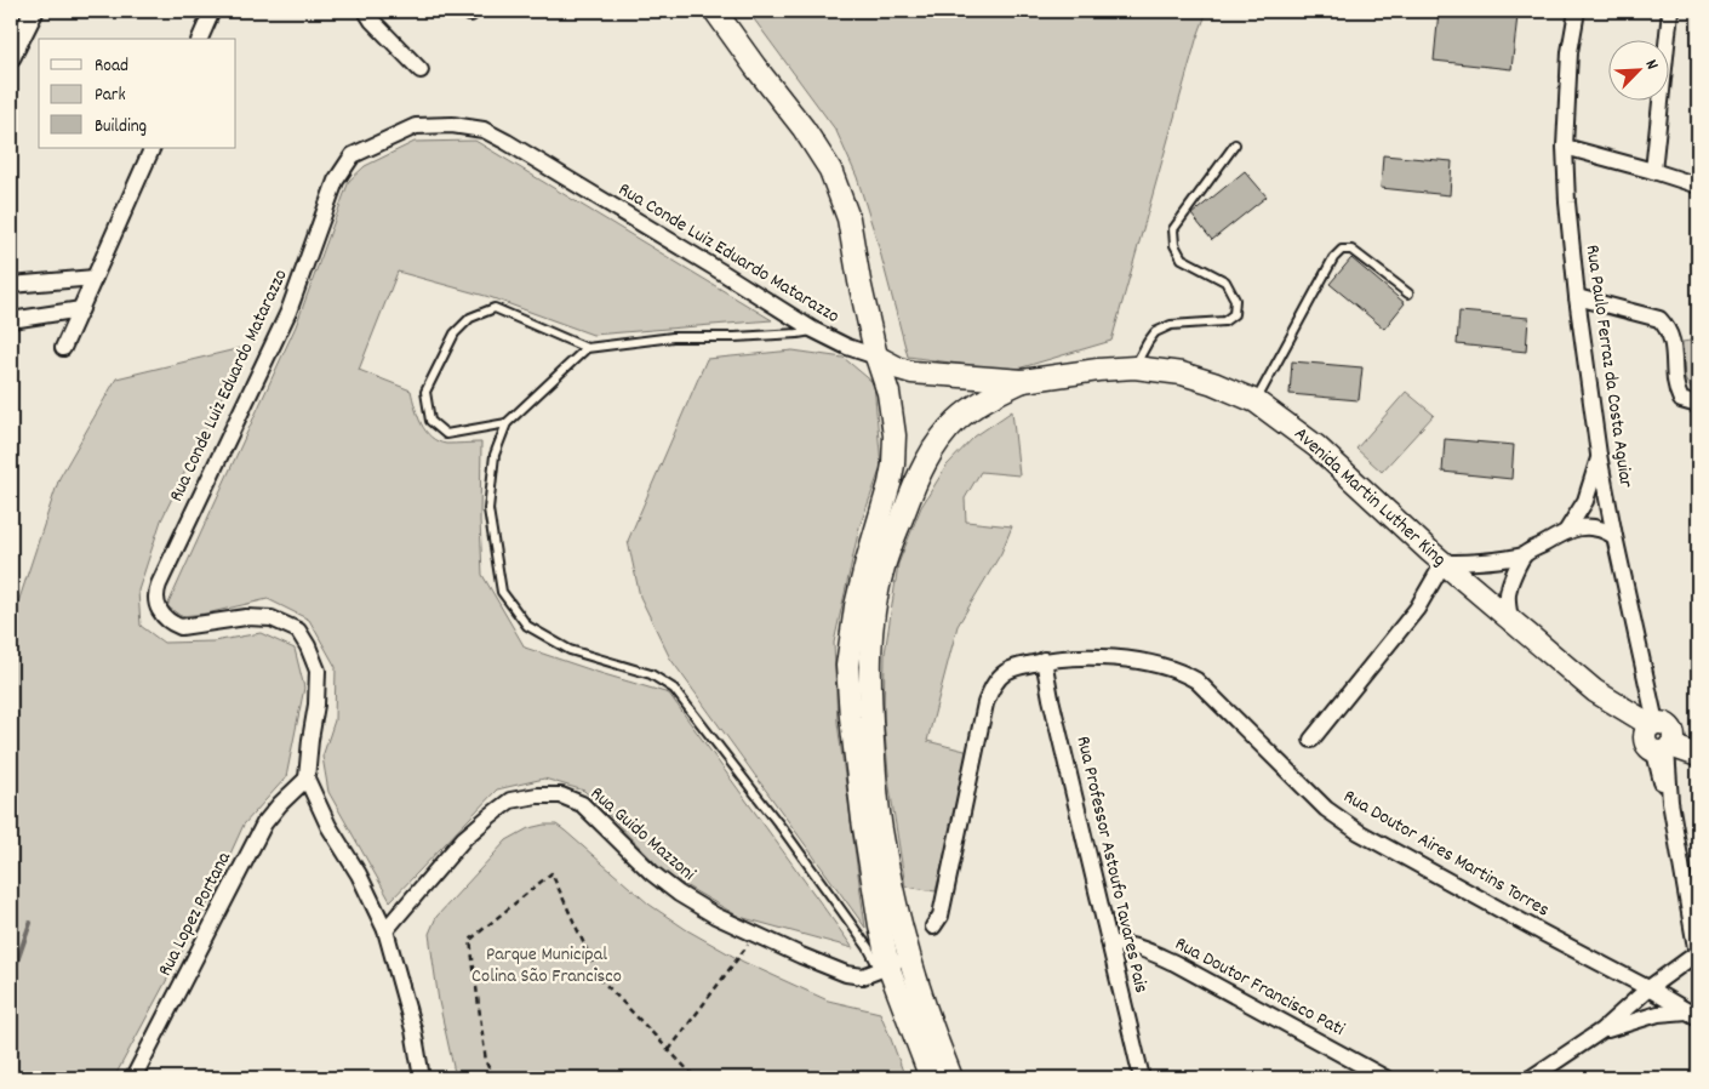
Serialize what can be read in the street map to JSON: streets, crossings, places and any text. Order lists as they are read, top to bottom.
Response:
{
  "streets": {
    "main road": ["Avenida Martin Luther King"],
    "street": [
      "Rua Conde Luiz Eduardo Matarazzo",
      "Rua Paulo Ferraz da Costa Aguiar",
      "Rua Guido Mazzoni",
      "Rua Doutor Aires Martins Torres",
      "Rua Professor Astoufo Tavares Pais",
      "Rua Lopez Portana",
      "Rua Doutor Francisco Pati"
    ]
  },
  "crossings": [
    ["Rua Conde Luiz Eduardo Matarazzo", "Avenida Martin Luther King"],
    ["Rua Conde Luiz Eduardo Matarazzo", "Rua Lopez Portana"],
    ["Rua Paulo Ferraz da Costa Aguiar", "Avenida Martin Luther King"],
    ["Avenida Martin Luther King", "Rua Guido Mazzoni"],
    ["Rua Doutor Aires Martins Torres", "Rua Professor Astoufo Tavares Pais"],
    ["Rua Professor Astoufo Tavares Pais", "Rua Doutor Francisco Pati"]
  ],
  "parks": ["Parque Municipal Colina São Francisco"],
  "legend": ["Road", "Park", "Building"],
  "north": "top right"
}
